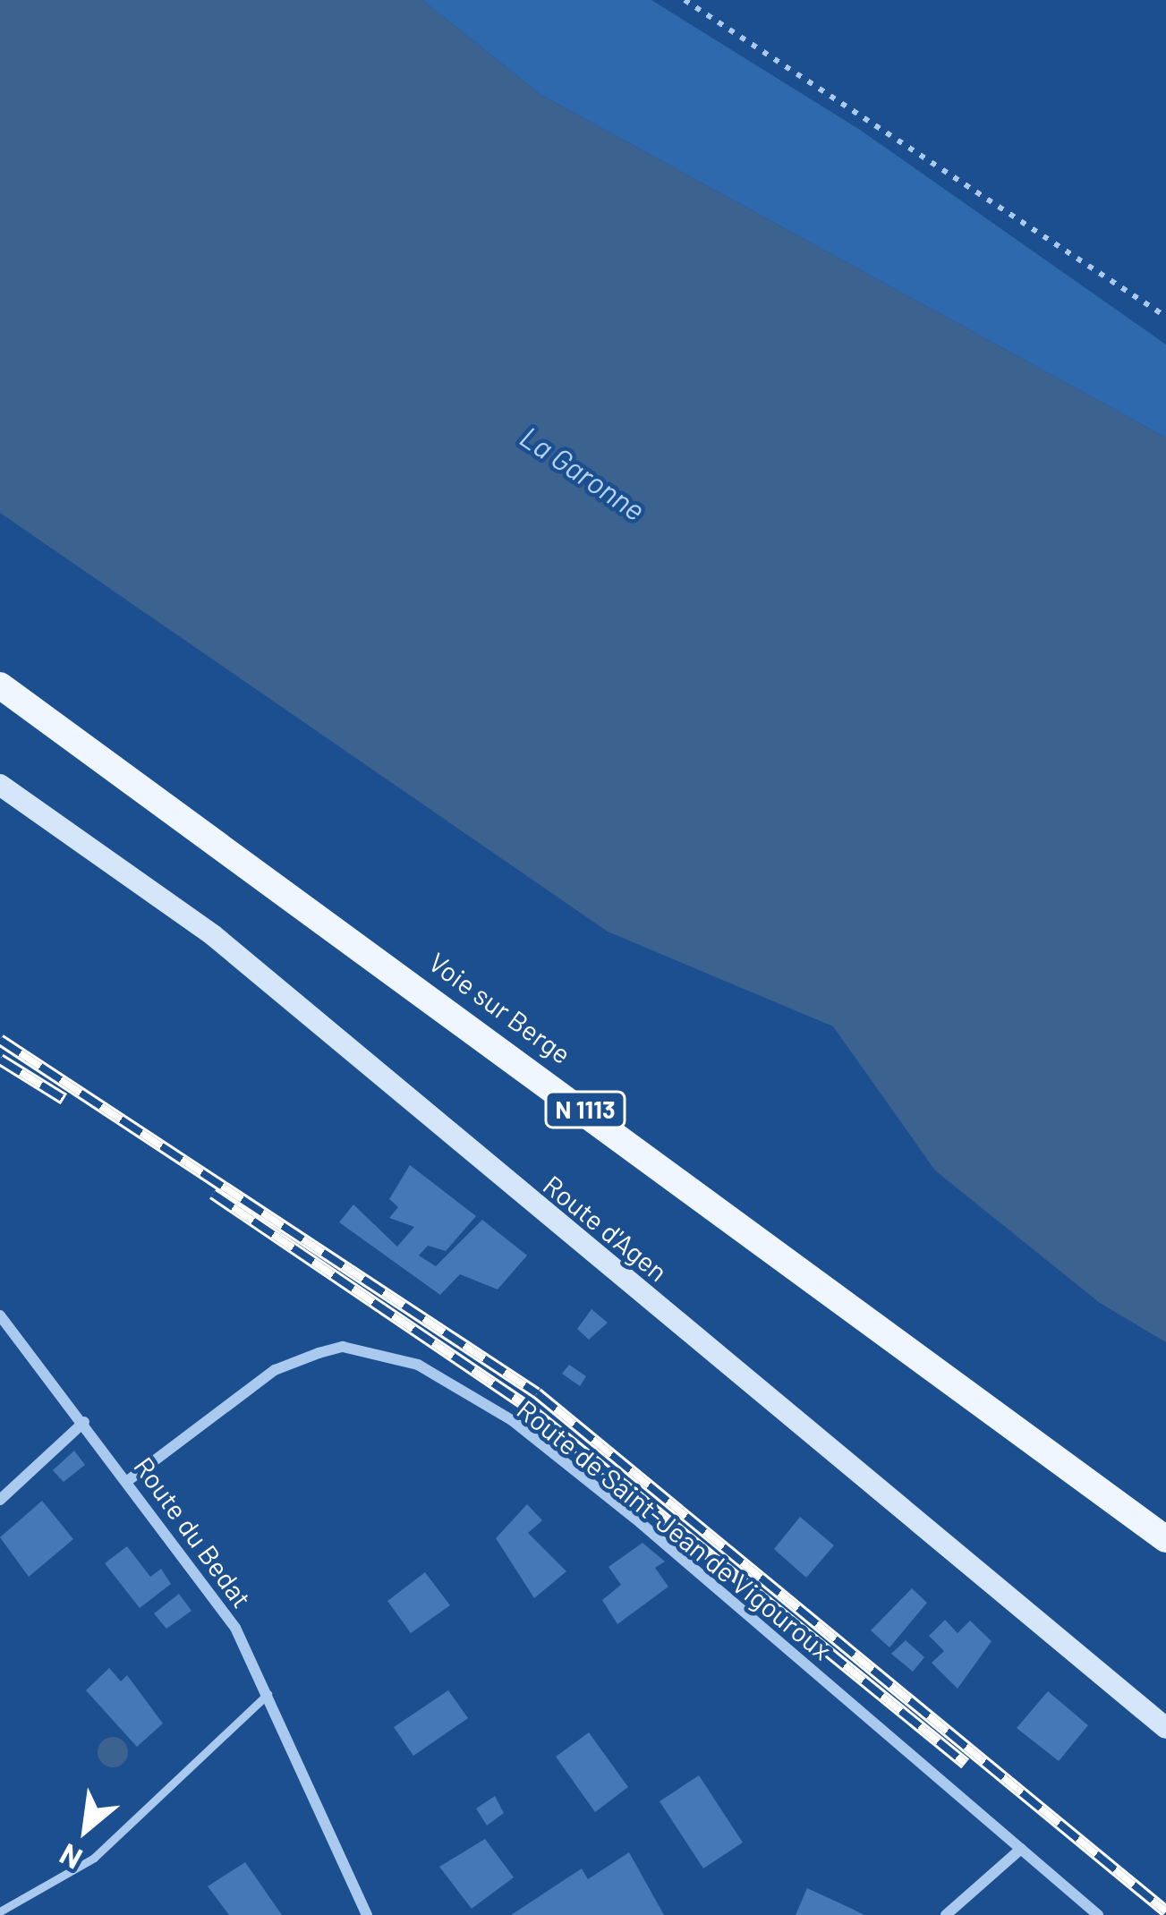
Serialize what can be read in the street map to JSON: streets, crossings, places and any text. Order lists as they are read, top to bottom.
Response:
{
  "streets": {
    "main road": ["Voie sur Berge", "N 1113", "Route d'Agen"],
    "street": ["Route de Saint-Jean de Vigouroux", "Route du Bedat"]
  },
  "crossings": [
    ["Route de Saint-Jean de Vigouroux", "Route du Bedat"]
  ],
  "water": ["La Garonne"],
  "north": "bottom left"
}
